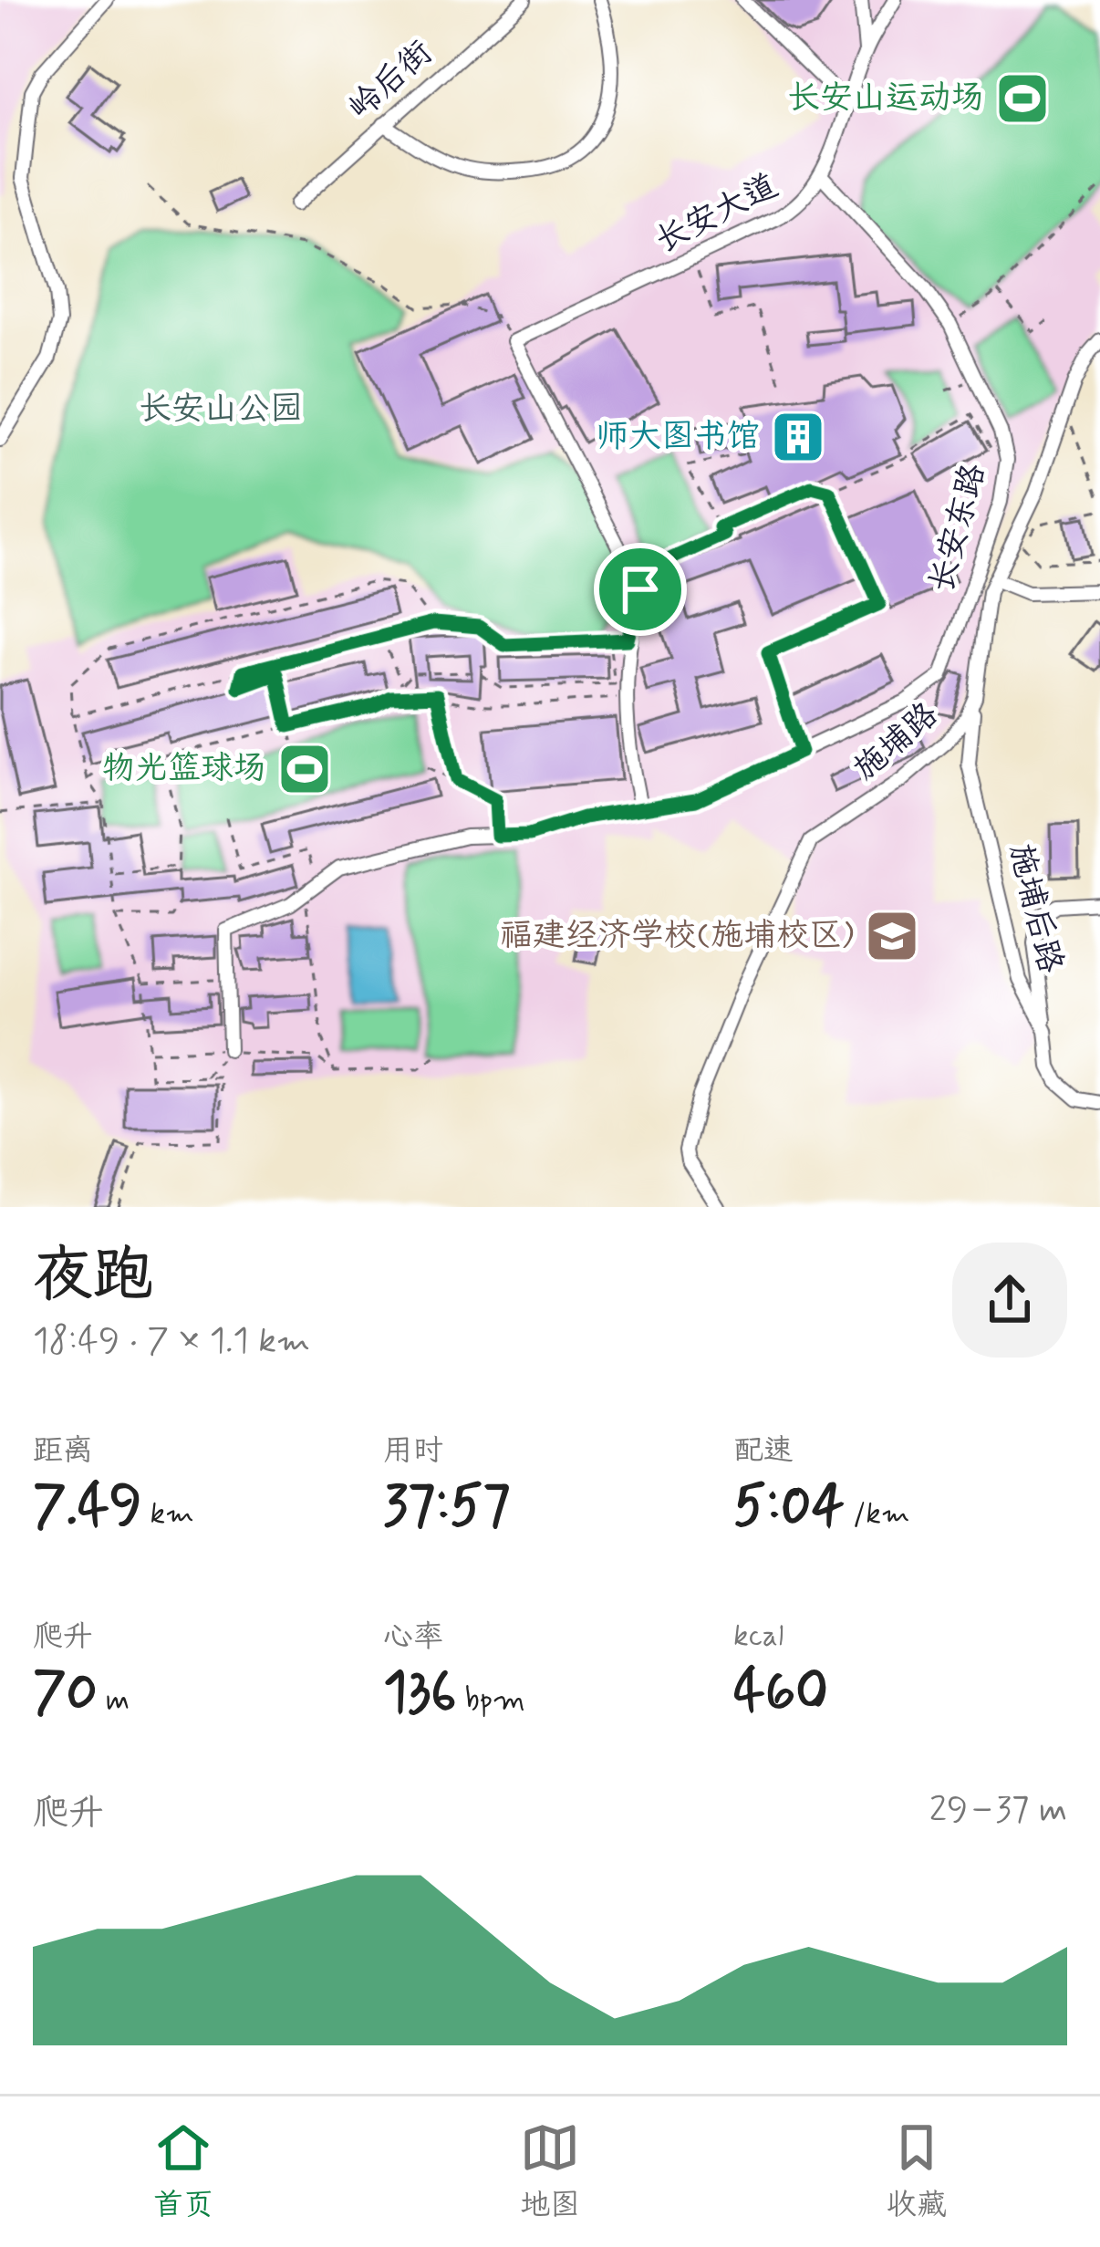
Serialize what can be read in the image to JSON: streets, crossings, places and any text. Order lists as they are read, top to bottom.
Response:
{
  "streets": {
    "street": [
      "岭后街",
      "长安大道",
      "长安东路",
      "施埔路",
      "施埔后路"
    ]
  },
  "crossings": [
    ["长安大道", "长安东路"],
    ["施埔路", "施埔后路"]
  ],
  "parks": ["长安山公园"],
  "places": {
    "sports": ["长安山运动场", "物光篮球场"],
    "building": ["师大图书馆"],
    "school or university": ["福建经济学校(施埔校区)"]
  },
  "page": {
    "heading": ["夜跑", "18:49 · 7 × 1.1 km"],
    "stats": [
      ["距离", "7.49 km"],
      ["用时", "37:57"],
      ["配速", "5:04 /km"],
      ["爬升", "70 m"],
      ["心率", "136 bpm"],
      ["kcal", "460"]
    ],
    "chart": ["爬升", "29–37 m"],
    "tabs": ["首页", "地图", "收藏"]
  }
}
